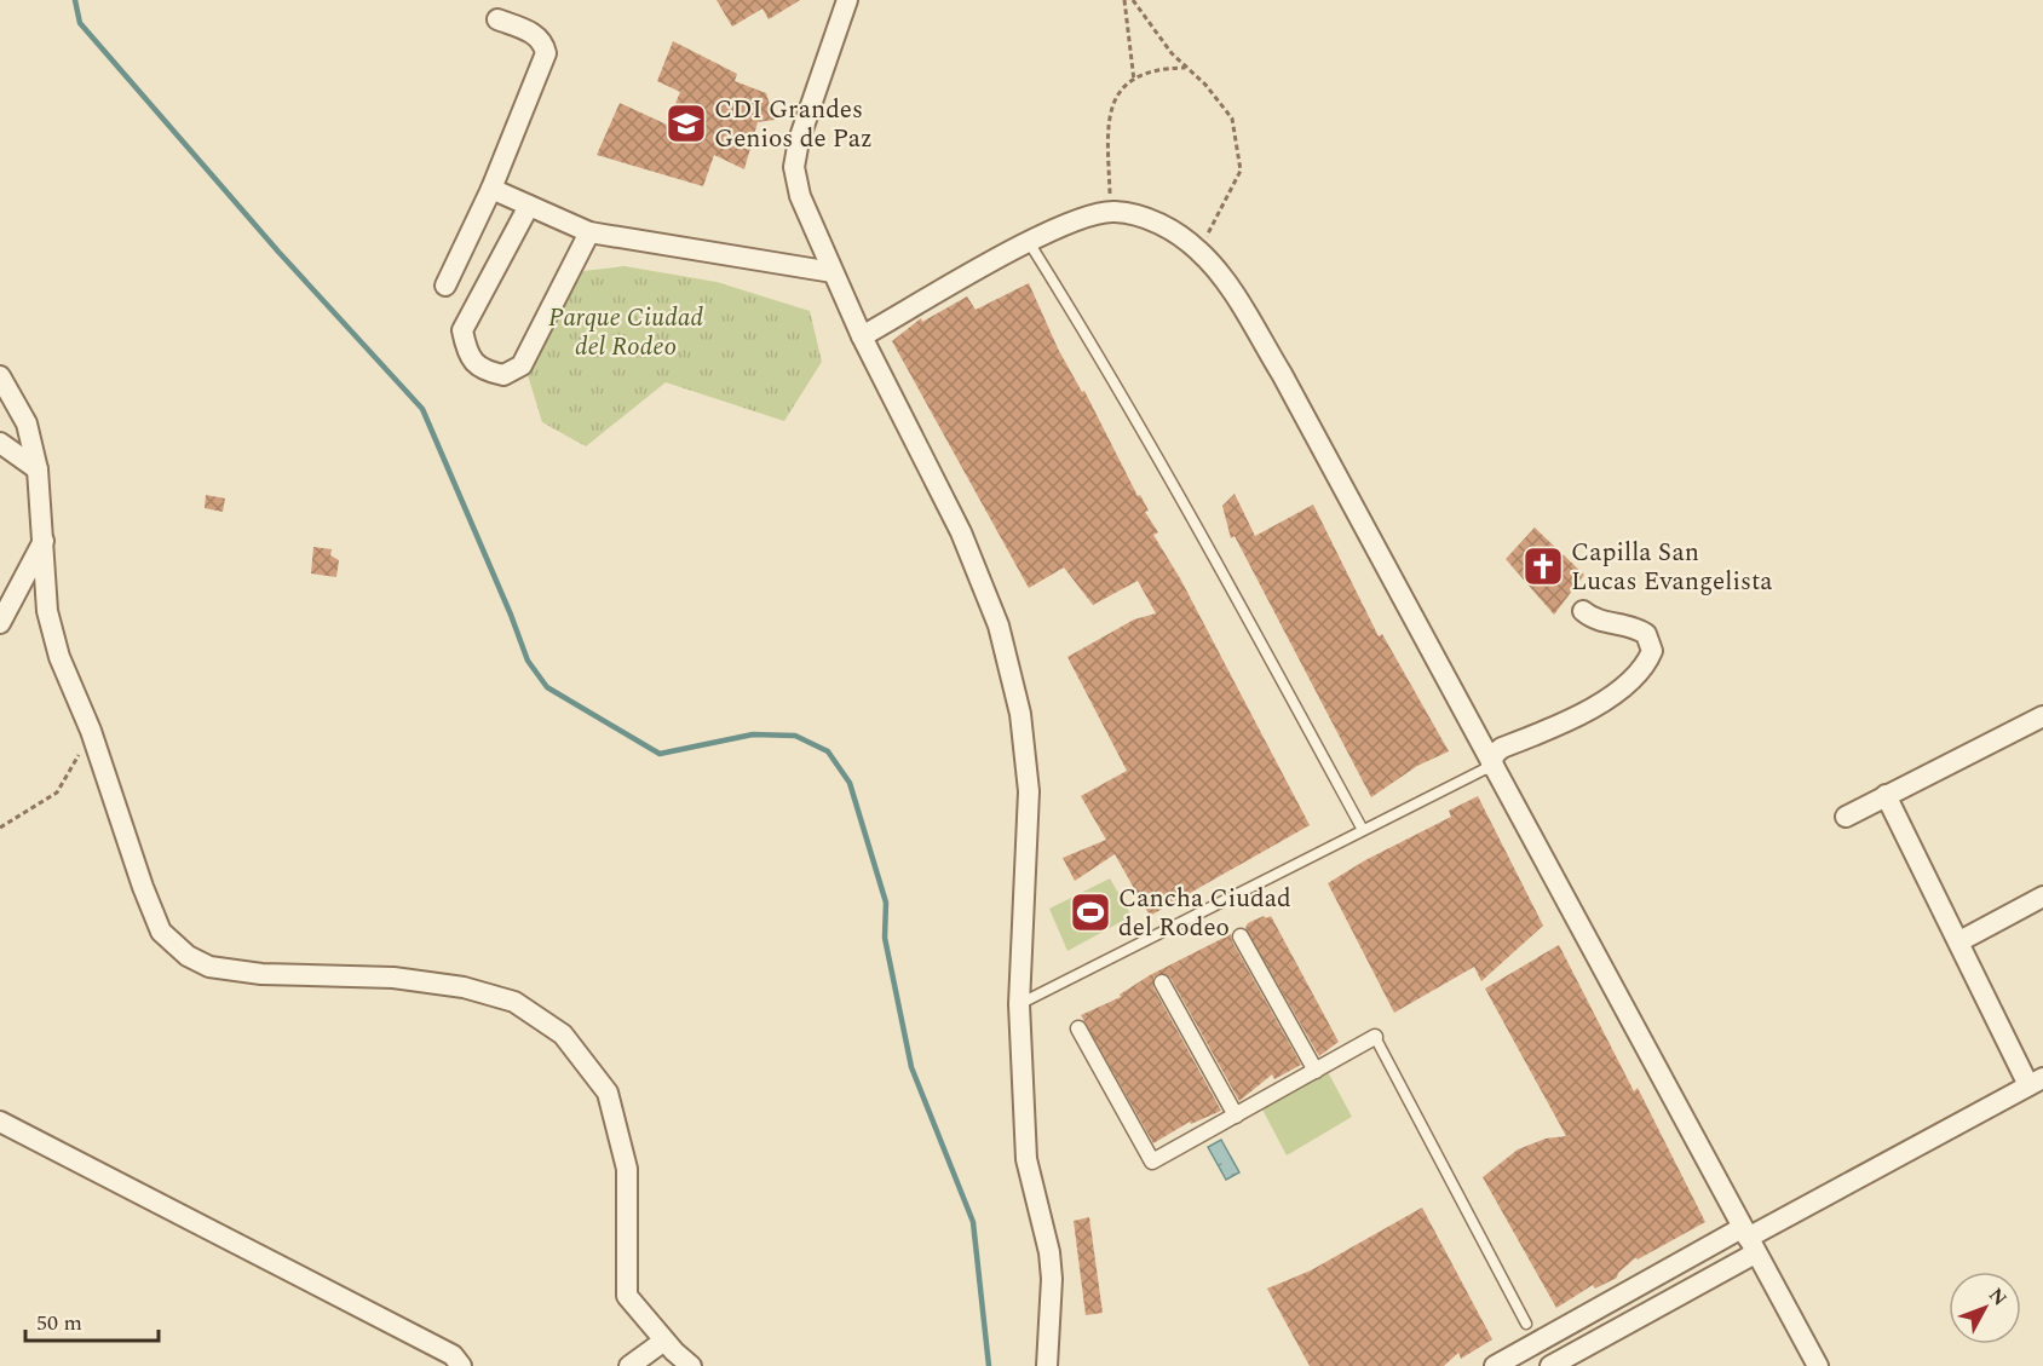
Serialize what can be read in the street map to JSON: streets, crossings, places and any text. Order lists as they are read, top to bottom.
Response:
{
  "parks": ["Parque Ciudad del Rodeo"],
  "places": {
    "school or university": ["CDI Grandes Genios de Paz"],
    "church": ["Capilla San Lucas Evangelista"],
    "sports": ["Cancha Ciudad del Rodeo"]
  },
  "scale_bar": "50 m",
  "north": "top right"
}
